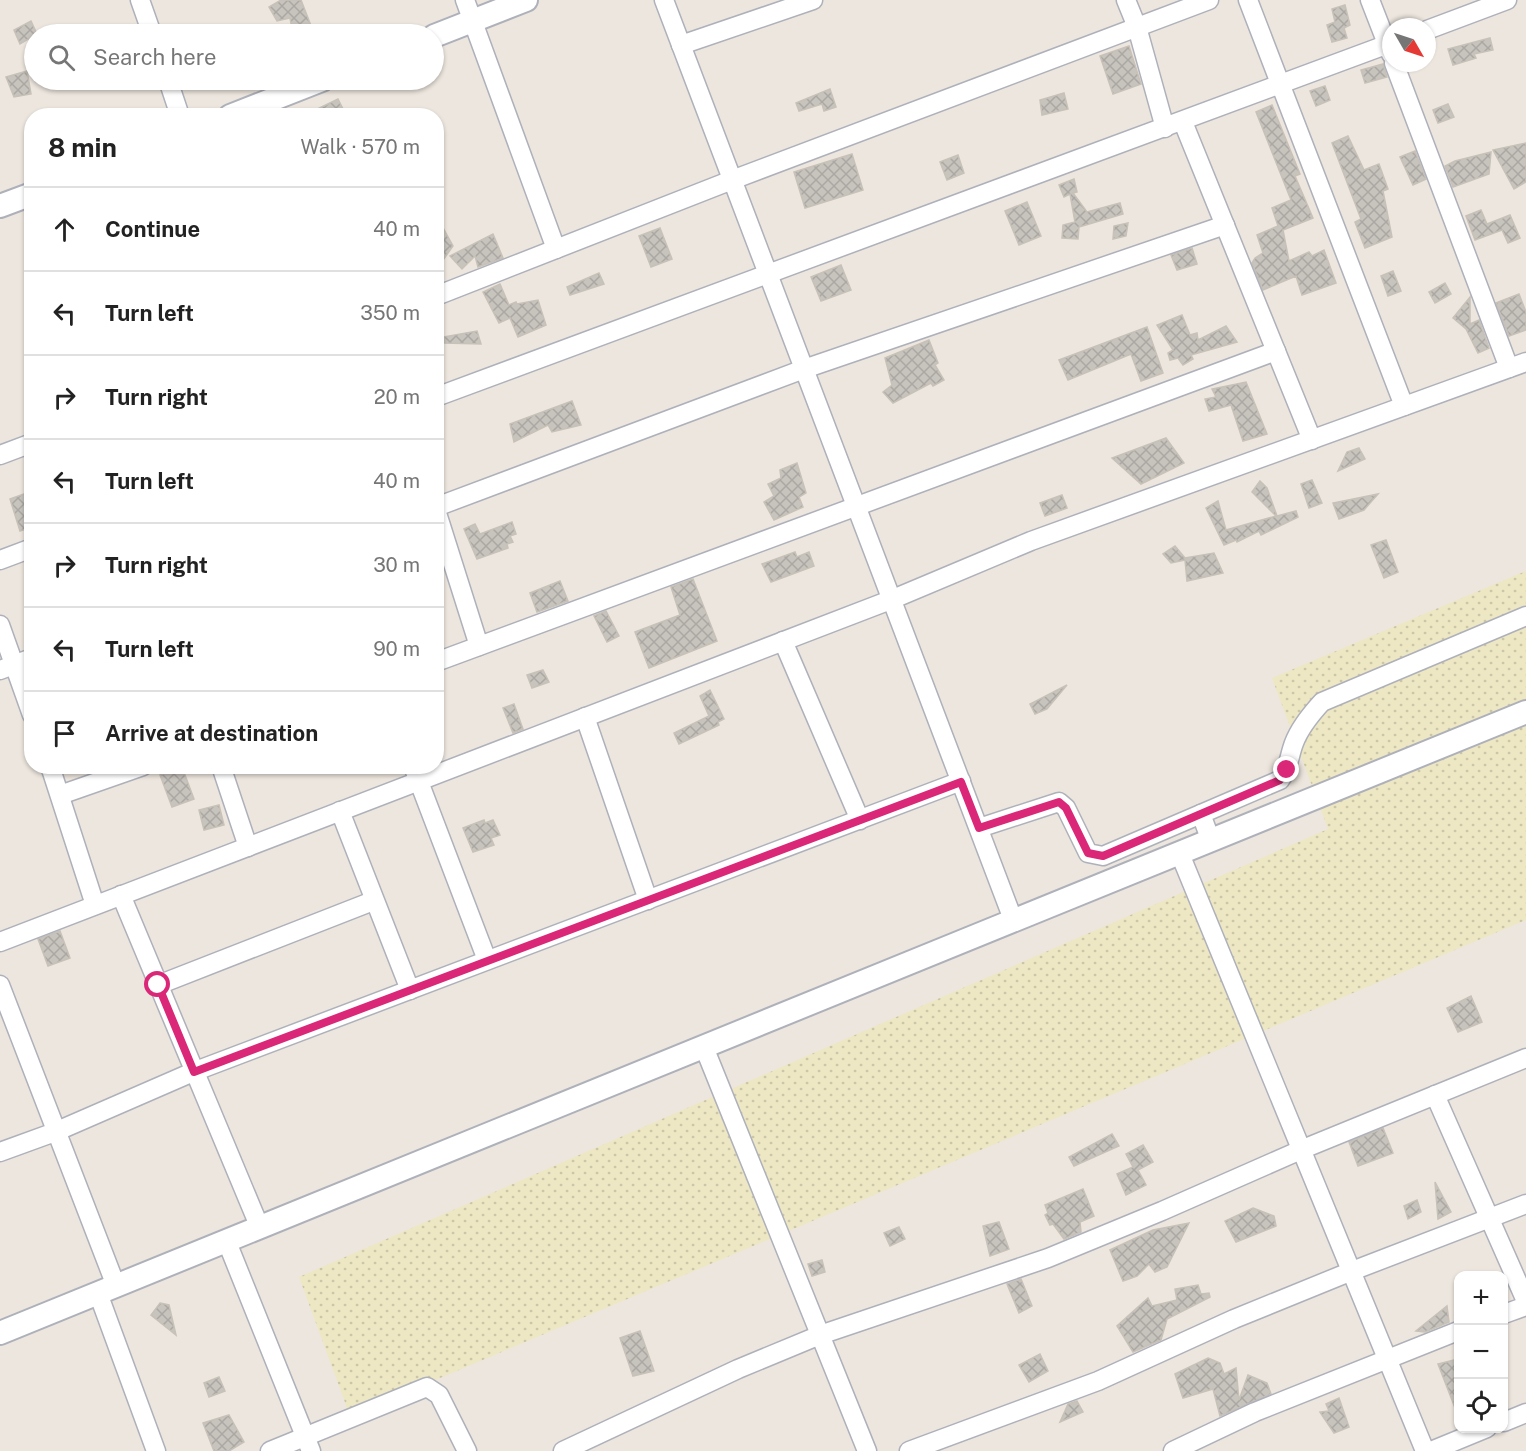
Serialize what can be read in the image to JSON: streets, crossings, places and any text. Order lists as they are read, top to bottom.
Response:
{
  "north": "bottom right",
  "page": {
    "search": "Search here",
    "heading": ["8 min", "Walk · 570 m"],
    "list": [
      ["Continue", "40 m"],
      ["Turn left", "350 m"],
      ["Turn right", "20 m"],
      ["Turn left", "40 m"],
      ["Turn right", "30 m"],
      ["Turn left", "90 m"],
      "Arrive at destination"
    ],
    "map_buttons": ["+", "−"]
  }
}
